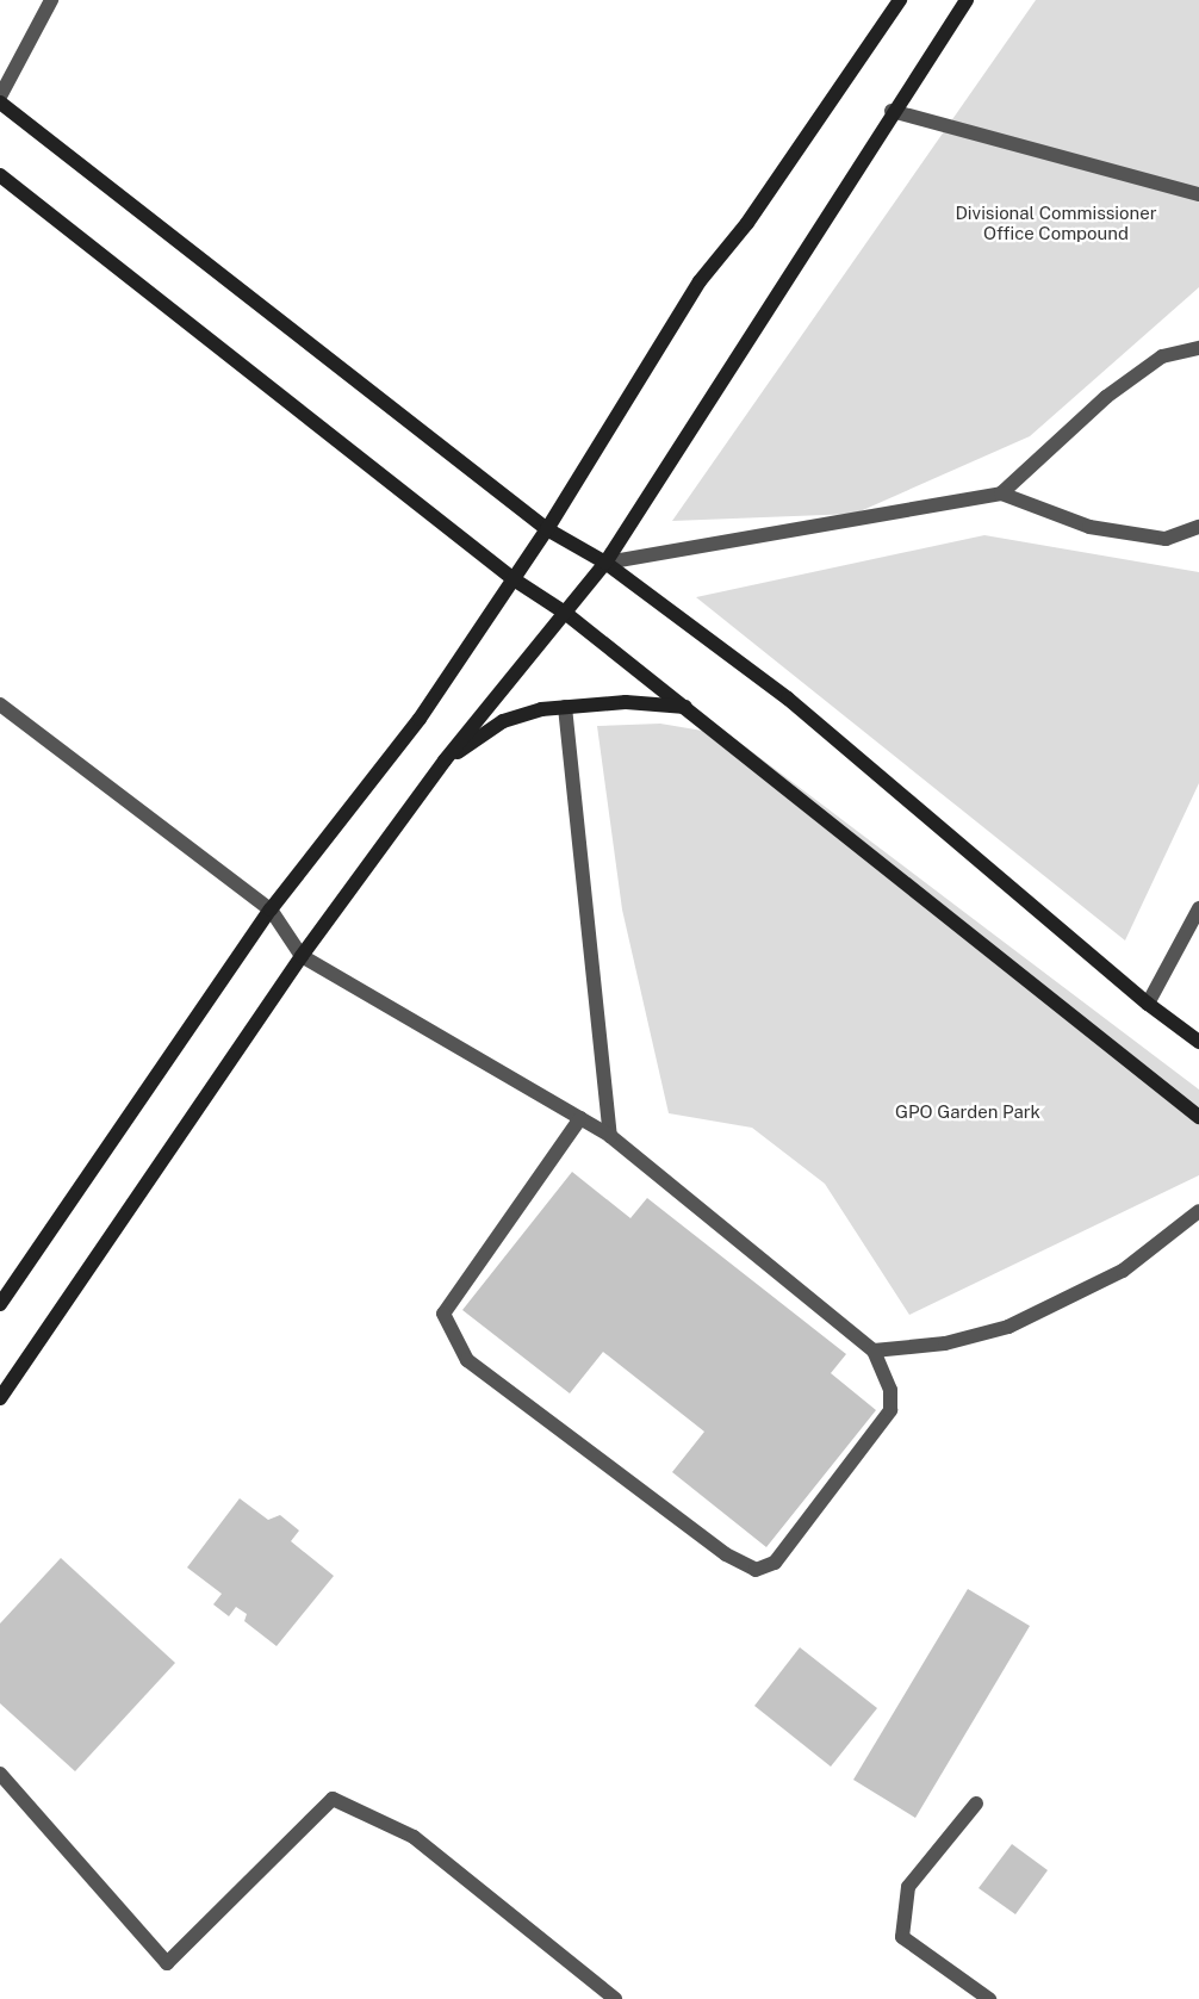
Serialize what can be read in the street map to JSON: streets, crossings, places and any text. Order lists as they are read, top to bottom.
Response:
{
  "parks": ["Divisional Commissioner Office Compound", "GPO Garden Park"]
}
